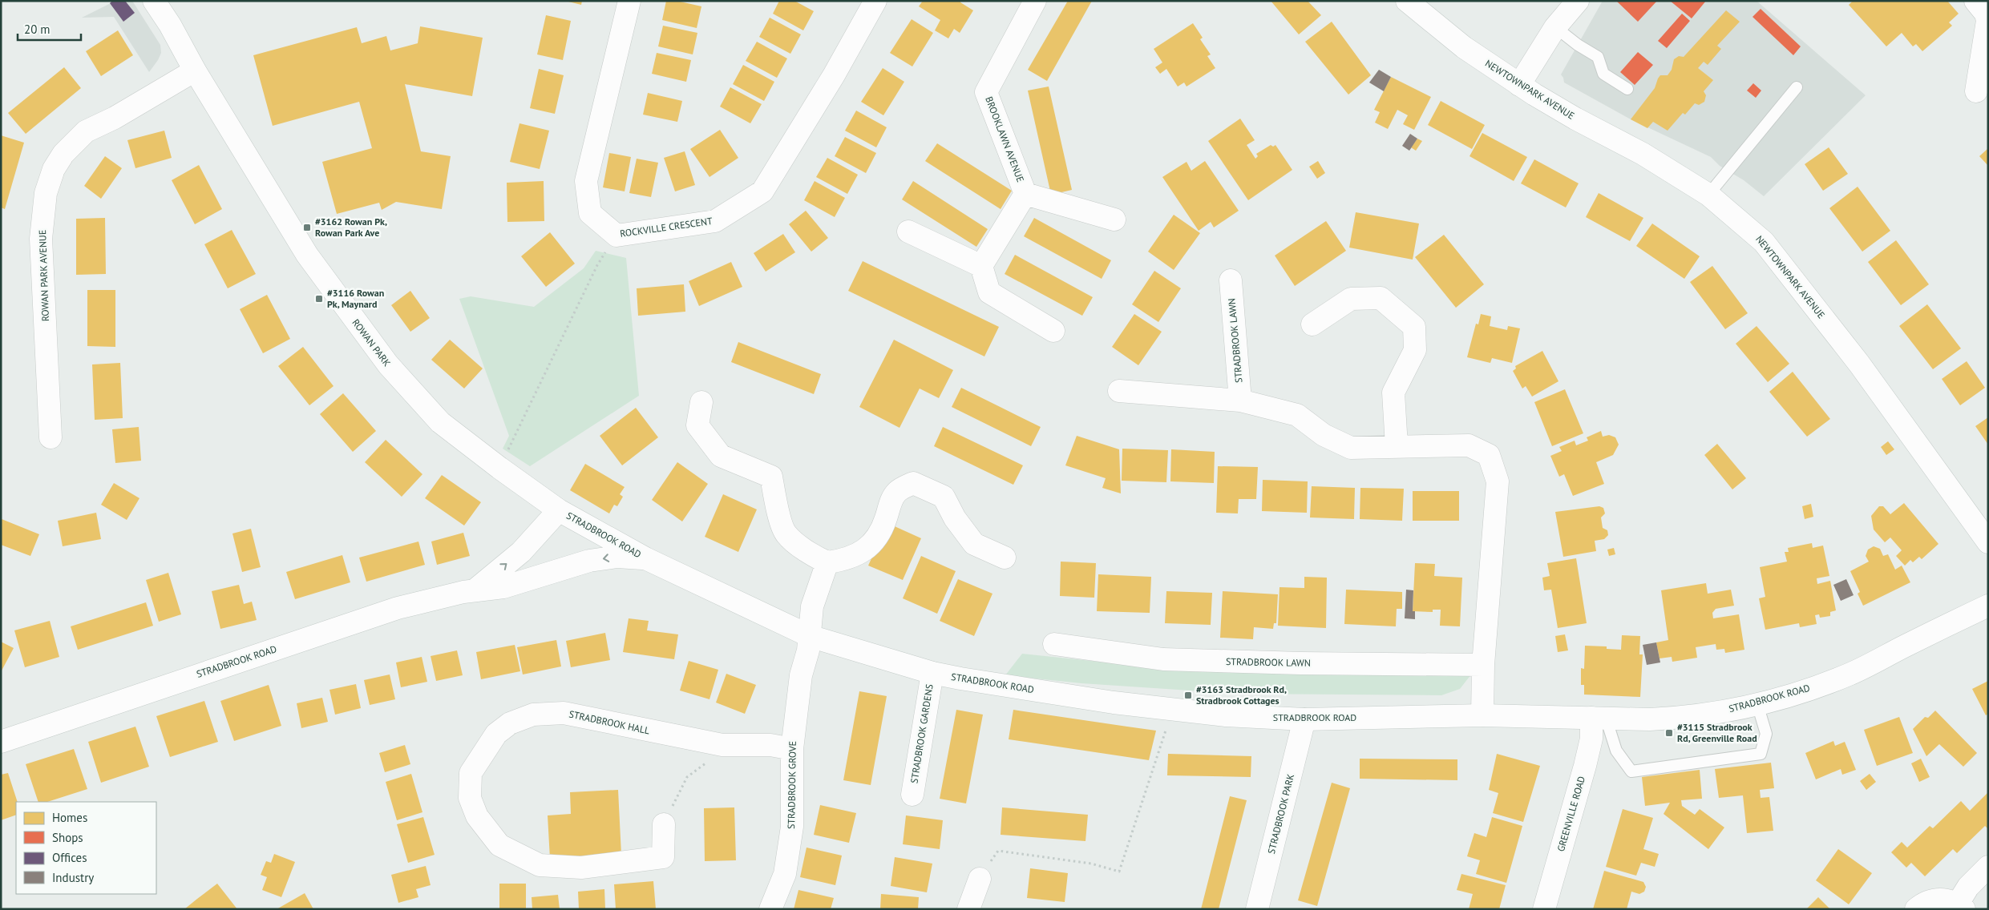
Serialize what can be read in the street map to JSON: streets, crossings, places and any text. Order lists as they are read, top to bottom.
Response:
{
  "streets": {
    "street": [
      "NEWTOWNPARK AVENUE",
      "BROOKLAWN AVENUE",
      "ROCKVILLE CRESCENT",
      "ROWAN PARK AVENUE",
      "STRADBROOK LAWN",
      "ROWAN PARK",
      "STRADBROOK ROAD",
      "STRADBROOK HALL",
      "STRADBROOK GARDENS",
      "STRADBROOK GROVE",
      "STRADBROOK PARK",
      "GREENVILLE ROAD"
    ]
  },
  "crossings": [
    ["ROWAN PARK AVENUE", "ROWAN PARK"],
    ["ROWAN PARK", "STRADBROOK ROAD"],
    ["STRADBROOK ROAD", "STRADBROOK GARDENS"],
    ["STRADBROOK ROAD", "STRADBROOK GROVE"],
    ["STRADBROOK ROAD", "STRADBROOK PARK"],
    ["STRADBROOK ROAD", "GREENVILLE ROAD"],
    ["STRADBROOK HALL", "STRADBROOK GROVE"]
  ],
  "places": {
    "transit": [
      "#3162 Rowan Pk, Rowan Park Ave",
      "#3116 Rowan Pk, Maynard",
      "#3163 Stradbrook Rd, Stradbrook Cottages",
      "#3115 Stradbrook Rd, Greenville Road"
    ]
  },
  "legend": [
    "Homes",
    "Shops",
    "Offices",
    "Industry"
  ],
  "scale_bar": "20 m"
}
